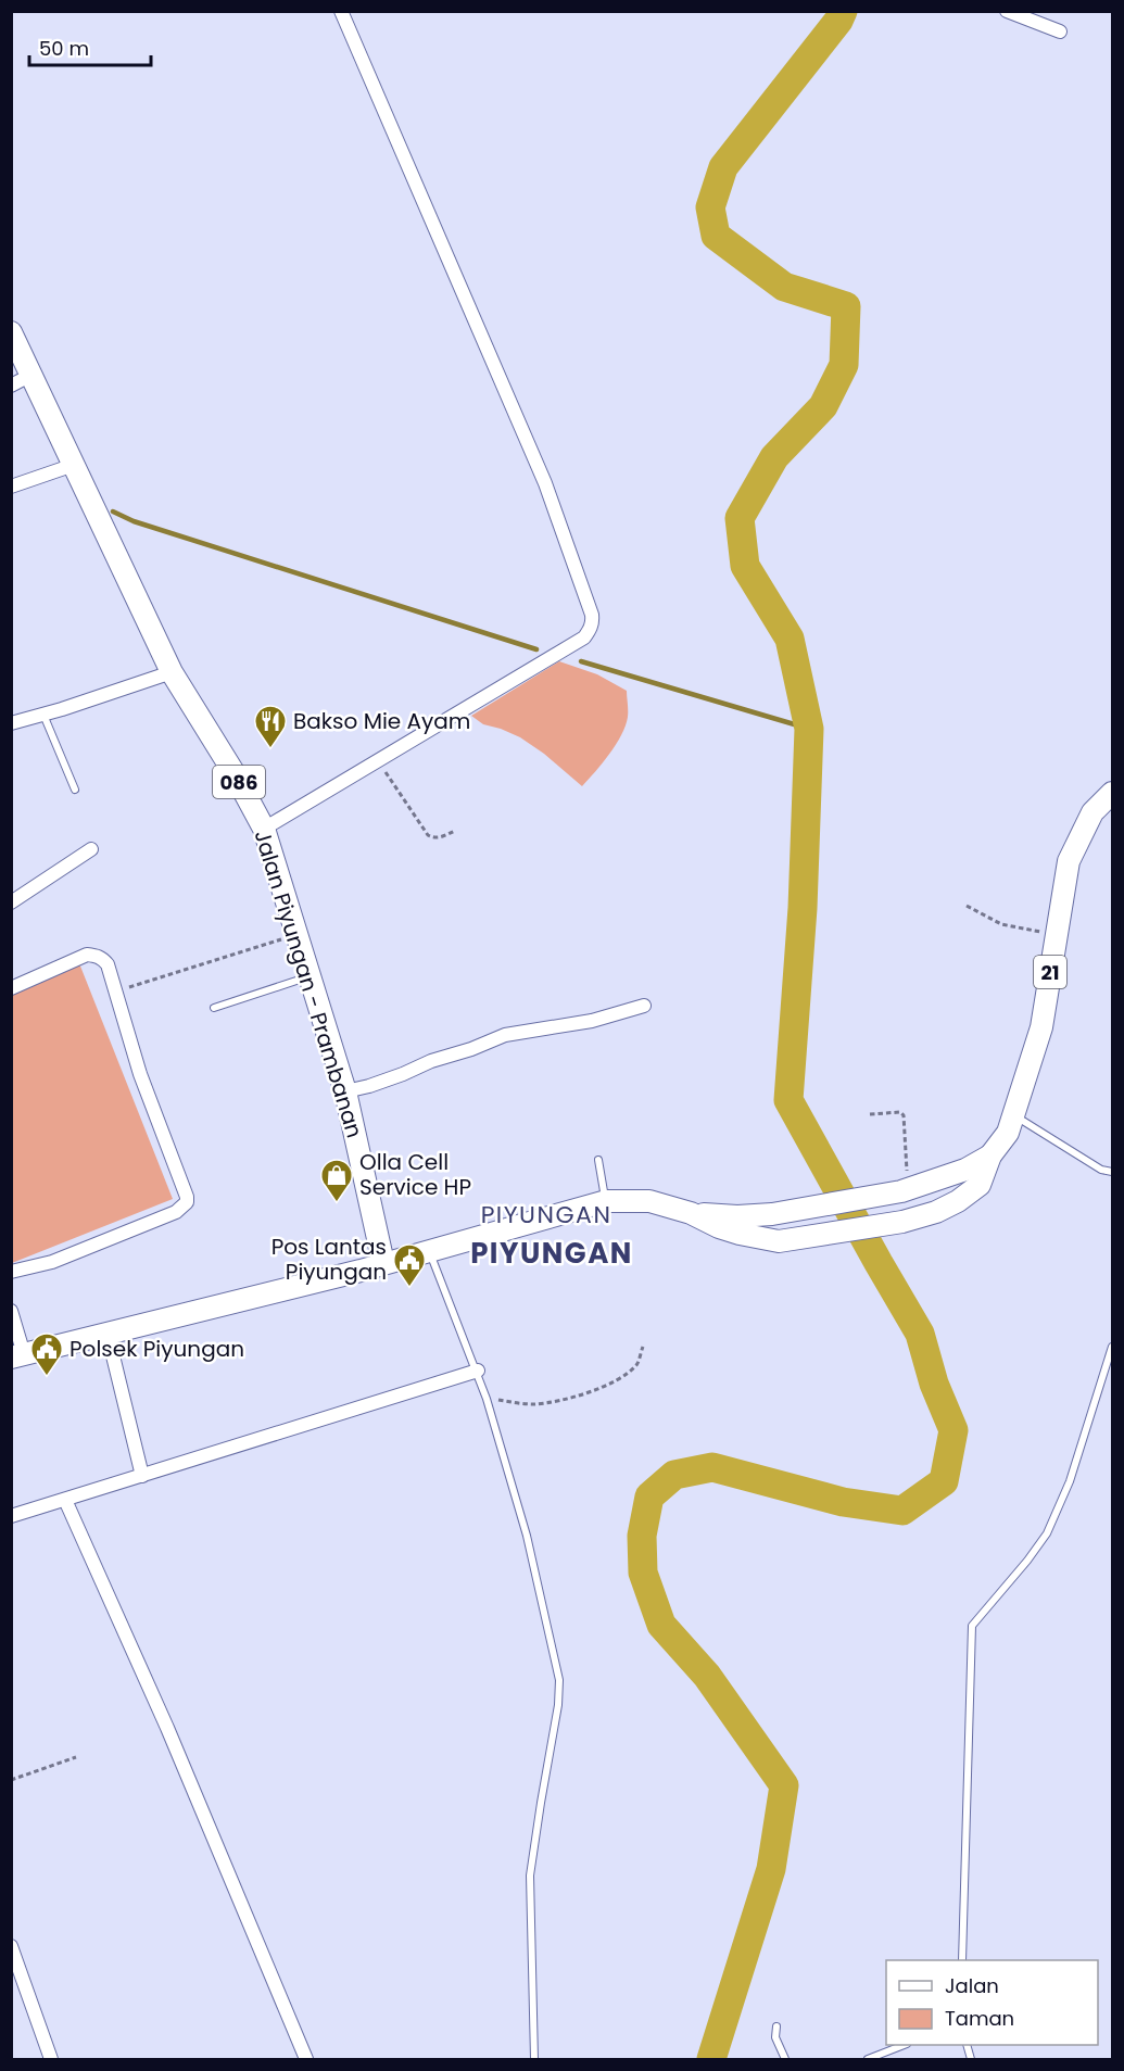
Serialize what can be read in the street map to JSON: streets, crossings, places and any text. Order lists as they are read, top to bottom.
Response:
{
  "streets": {
    "main road": ["086", "21", "Jalan Piyungan - Prambanan"]
  },
  "crossings": [
    ["21", "Jalan Piyungan - Prambanan"]
  ],
  "districts": ["PIYUNGAN", "PIYUNGAN"],
  "places": {
    "restaurant": ["Bakso Mie Ayam"],
    "shop": ["Olla Cell Service HP"],
    "public building": ["Pos Lantas Piyungan", "Polsek Piyungan"]
  },
  "legend": ["Jalan", "Taman"],
  "scale_bar": "50 m"
}
